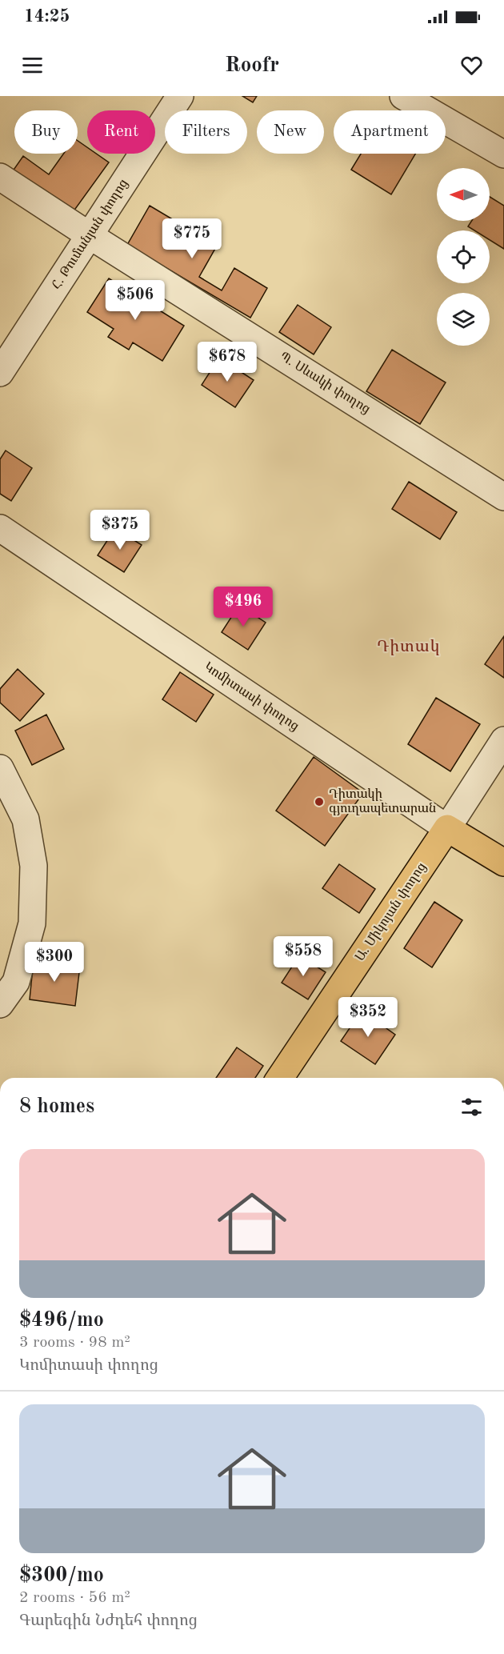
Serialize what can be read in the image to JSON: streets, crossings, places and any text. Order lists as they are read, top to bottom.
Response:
{
  "streets": {
    "main road": ["Կոմիտասի փողոց", "Ա. Միկոյան փողոց"],
    "street": ["Հ. Թումանյան փողոց", "Պ. Սևակի փողոց"]
  },
  "crossings": [
    ["Հ. Թումանյան փողոց", "Պ. Սևակի փողոց"],
    ["Կոմիտասի փողոց", "Ա. Միկոյան փողոց"]
  ],
  "districts": ["Դիտակ"],
  "places": ["Դիտակի գյուղապետարան"],
  "north": "left",
  "page": {
    "status": "14:25",
    "header": "Roofr",
    "chip": [
      "Buy",
      "Rent",
      "Filters",
      "New",
      "Apartment"
    ],
    "price": [
      "$775",
      "$506",
      "$678",
      "$375",
      "$496",
      "$558",
      "$300",
      "$352"
    ],
    "heading": "8 homes",
    "list": [
      {
        "name": "$496/mo",
        "note": "3 rooms · 98 m² · Կոմիտասի փողոց"
      },
      {
        "name": "$300/mo",
        "note": "2 rooms · 56 m² · Գարեգին Նժդեհ փողոց"
      }
    ]
  }
}
